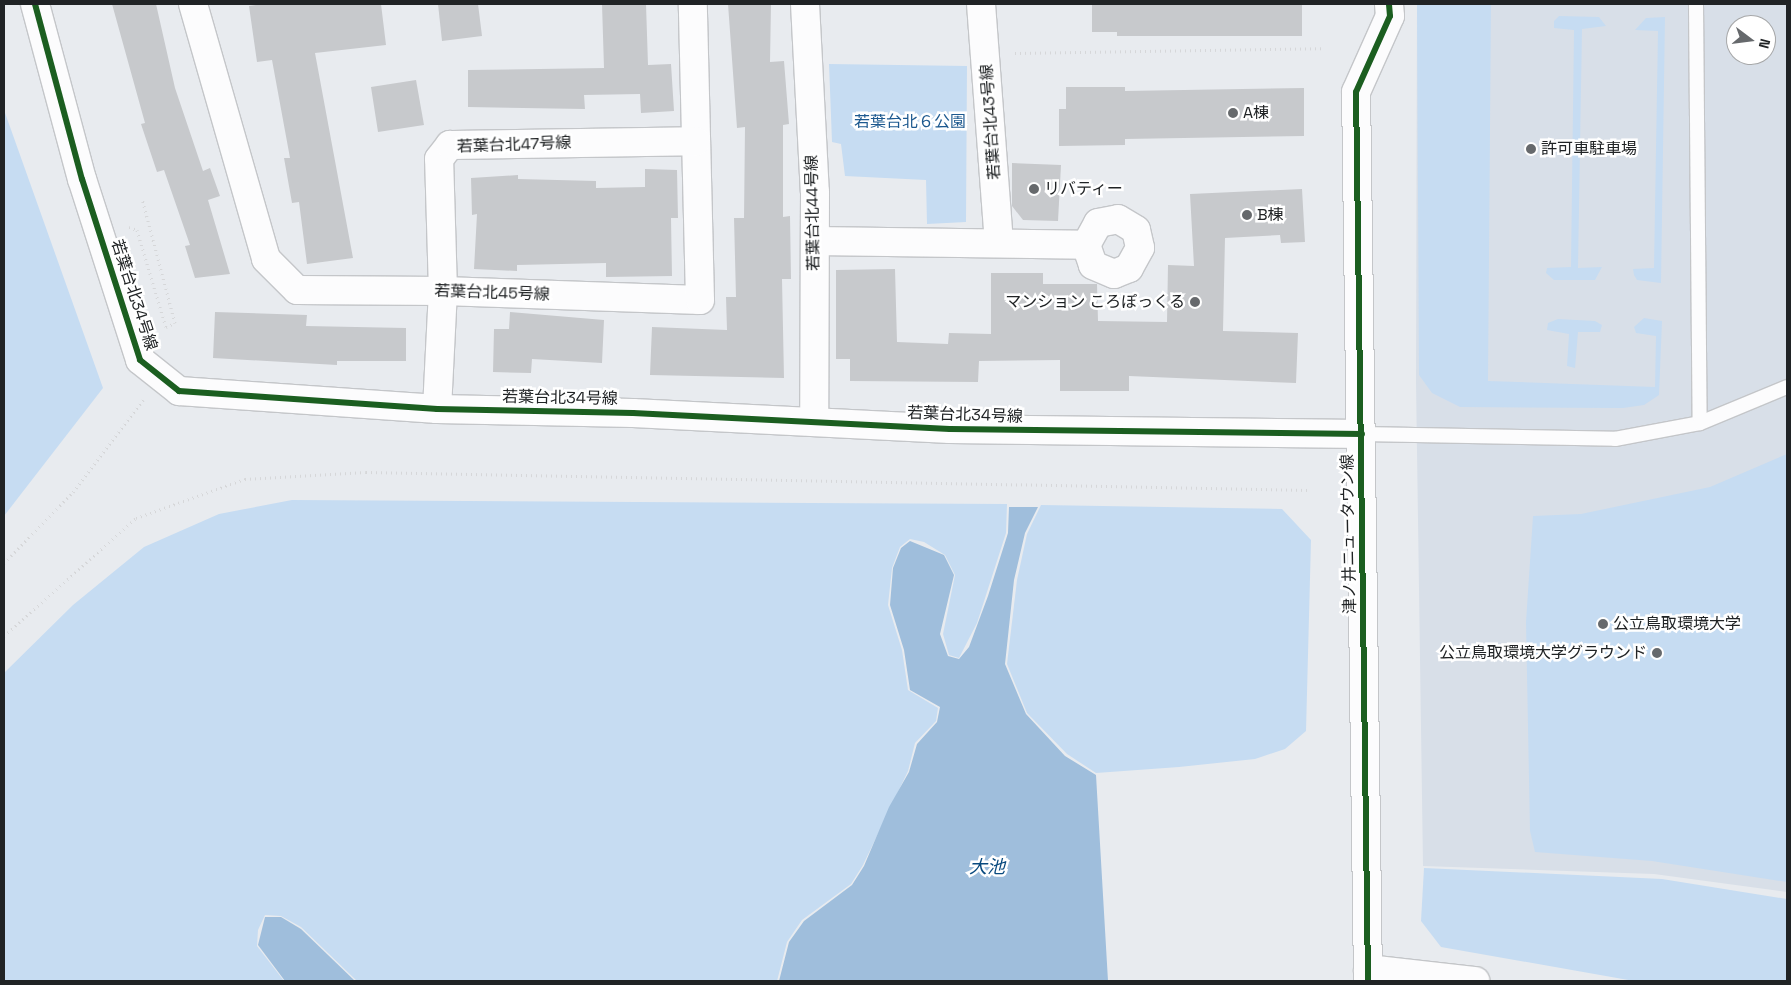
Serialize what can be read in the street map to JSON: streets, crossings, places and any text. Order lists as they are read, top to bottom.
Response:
{
  "streets": {
    "street": [
      "若葉台北43号線",
      "若葉台北47号線",
      "若葉台北44号線",
      "若葉台北45号線",
      "若葉台北34号線",
      "津ノ井ニュータウン線"
    ]
  },
  "crossings": [
    ["若葉台北47号線", "若葉台北45号線"],
    ["若葉台北47号線", "若葉台北34号線"],
    ["若葉台北44号線", "若葉台北34号線"],
    ["若葉台北34号線", "津ノ井ニュータウン線"]
  ],
  "water": ["大池"],
  "parks": ["若葉台北６公園"],
  "places": [
    "A棟",
    "許可車駐車場",
    "リバティー",
    "B棟",
    "マンション ころぽっくる",
    "公立鳥取環境大学",
    "公立鳥取環境大学グラウンド"
  ],
  "north": "right"
}
